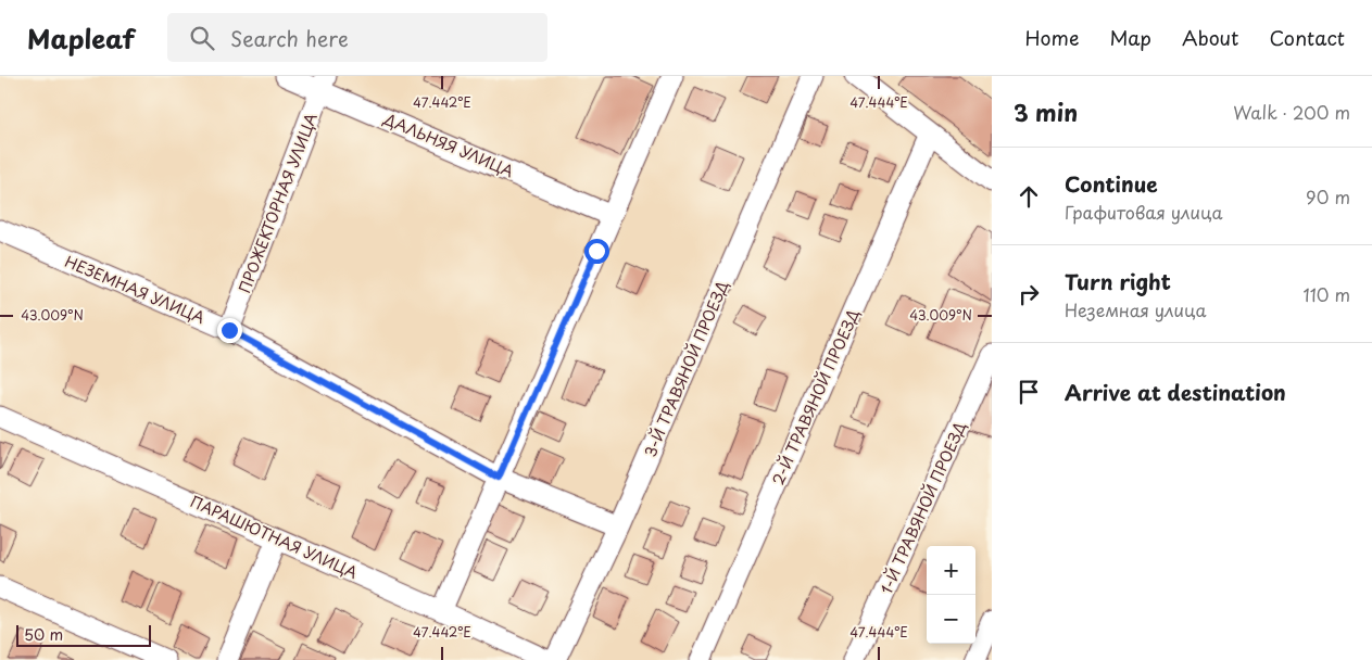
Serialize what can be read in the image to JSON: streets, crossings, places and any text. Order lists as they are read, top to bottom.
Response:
{
  "streets": {
    "street": [
      "ДАЛЬНЯЯ УЛИЦА",
      "ПРОЖЕКТОРНАЯ УЛИЦА",
      "НЕЗЕМНАЯ УЛИЦА",
      "3-Й ТРАВЯНОЙ ПРОЕЗД",
      "2-Й ТРАВЯНОЙ ПРОЕЗД",
      "1-Й ТРАВЯНОЙ ПРОЕЗД",
      "ПАРАШЮТНАЯ УЛИЦА"
    ]
  },
  "crossings": [
    ["ДАЛЬНЯЯ УЛИЦА", "ПРОЖЕКТОРНАЯ УЛИЦА"],
    ["ПРОЖЕКТОРНАЯ УЛИЦА", "НЕЗЕМНАЯ УЛИЦА"],
    ["НЕЗЕМНАЯ УЛИЦА", "3-Й ТРАВЯНОЙ ПРОЕЗД"]
  ],
  "scale_bar": "50 m",
  "page": {
    "header": "Mapleaf",
    "search": "Search here",
    "nav": [
      "Home",
      "Map",
      "About",
      "Contact"
    ],
    "heading": ["3 min", "Walk · 200 m"],
    "list": [
      ["Continue", "Графитовая улица", "90 m"],
      ["Turn right", "Неземная улица", "110 m"],
      "Arrive at destination"
    ],
    "map_buttons": ["+", "−"],
    "scale": "50 m"
  },
  "coordinates": ["47.442°E", "47.444°E", "43.009°N"]
}
